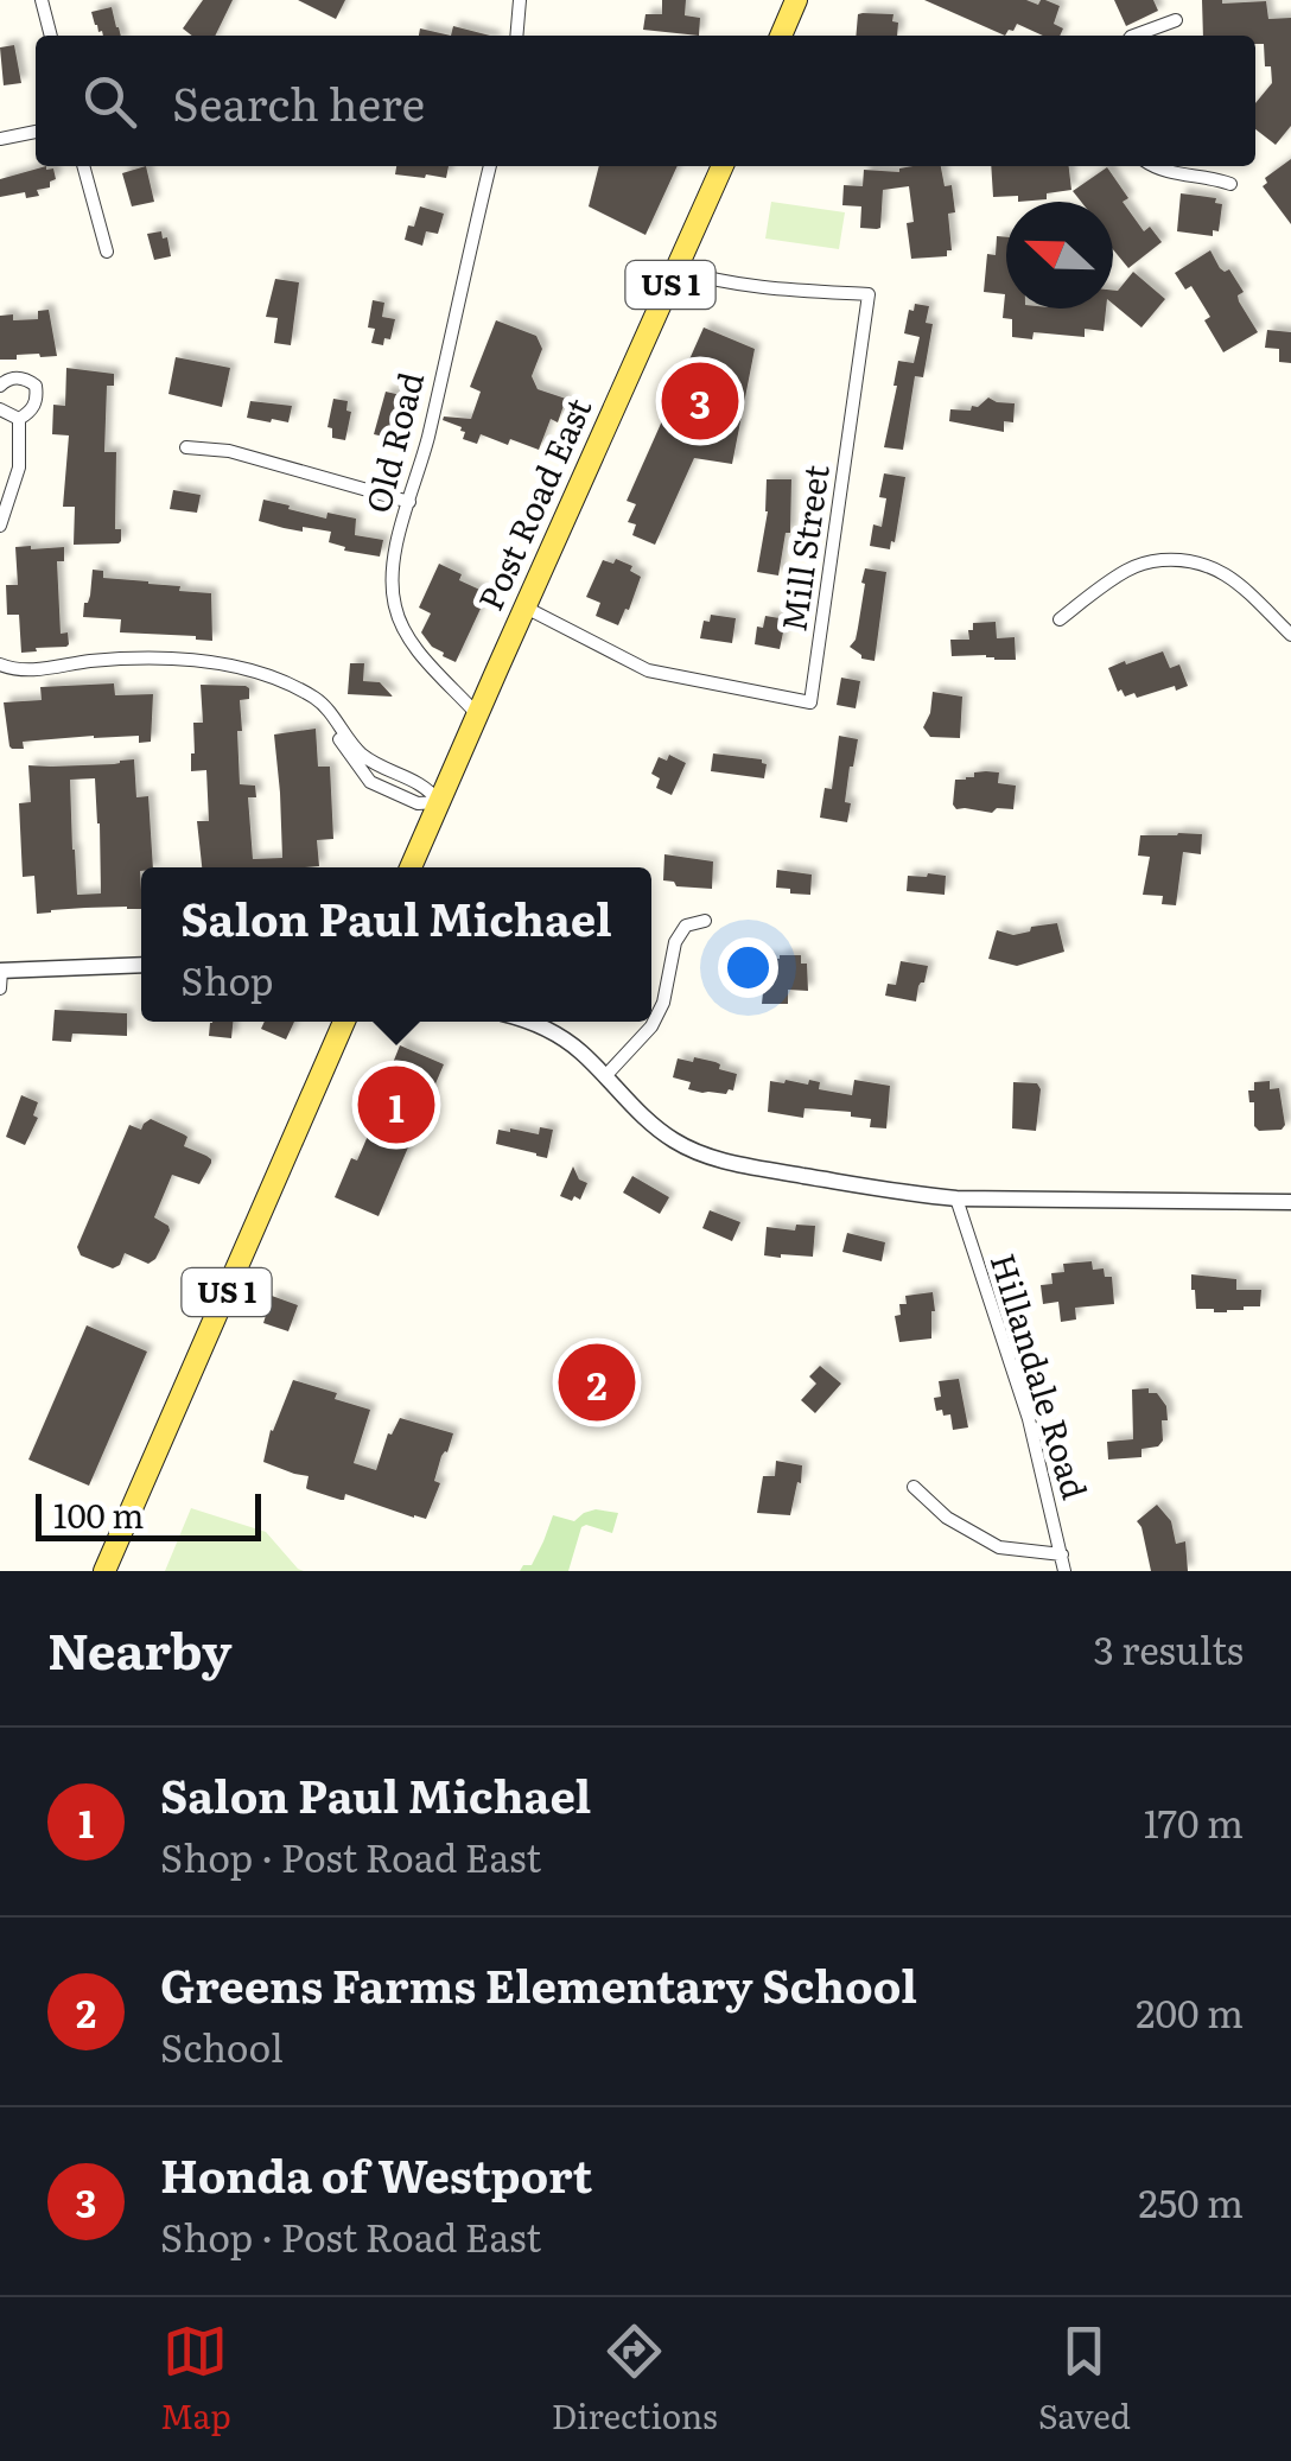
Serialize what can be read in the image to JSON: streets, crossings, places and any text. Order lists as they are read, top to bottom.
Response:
{
  "streets": {
    "main road": ["US 1", "Post Road East"],
    "street": ["Old Road", "Mill Street", "Hillandale Road"]
  },
  "crossings": [
    ["Old Road", "Post Road East"],
    ["Post Road East", "Mill Street"]
  ],
  "scale_bar": "100 m",
  "north": "left",
  "page": {
    "search": "Search here",
    "pins": ["3", "1", "2"],
    "popup": ["Salon Paul Michael", "Shop"],
    "scale": "100 m",
    "heading": ["Nearby", "3 results"],
    "list": [
      {
        "mark": "1",
        "name": "Salon Paul Michael",
        "note": "Shop · Post Road East",
        "value": "170 m"
      },
      {
        "mark": "2",
        "name": "Greens Farms Elementary School",
        "note": "School",
        "value": "200 m"
      },
      {
        "mark": "3",
        "name": "Honda of Westport",
        "note": "Shop · Post Road East",
        "value": "250 m"
      }
    ],
    "nav": ["Map", "Directions", "Saved"]
  }
}
